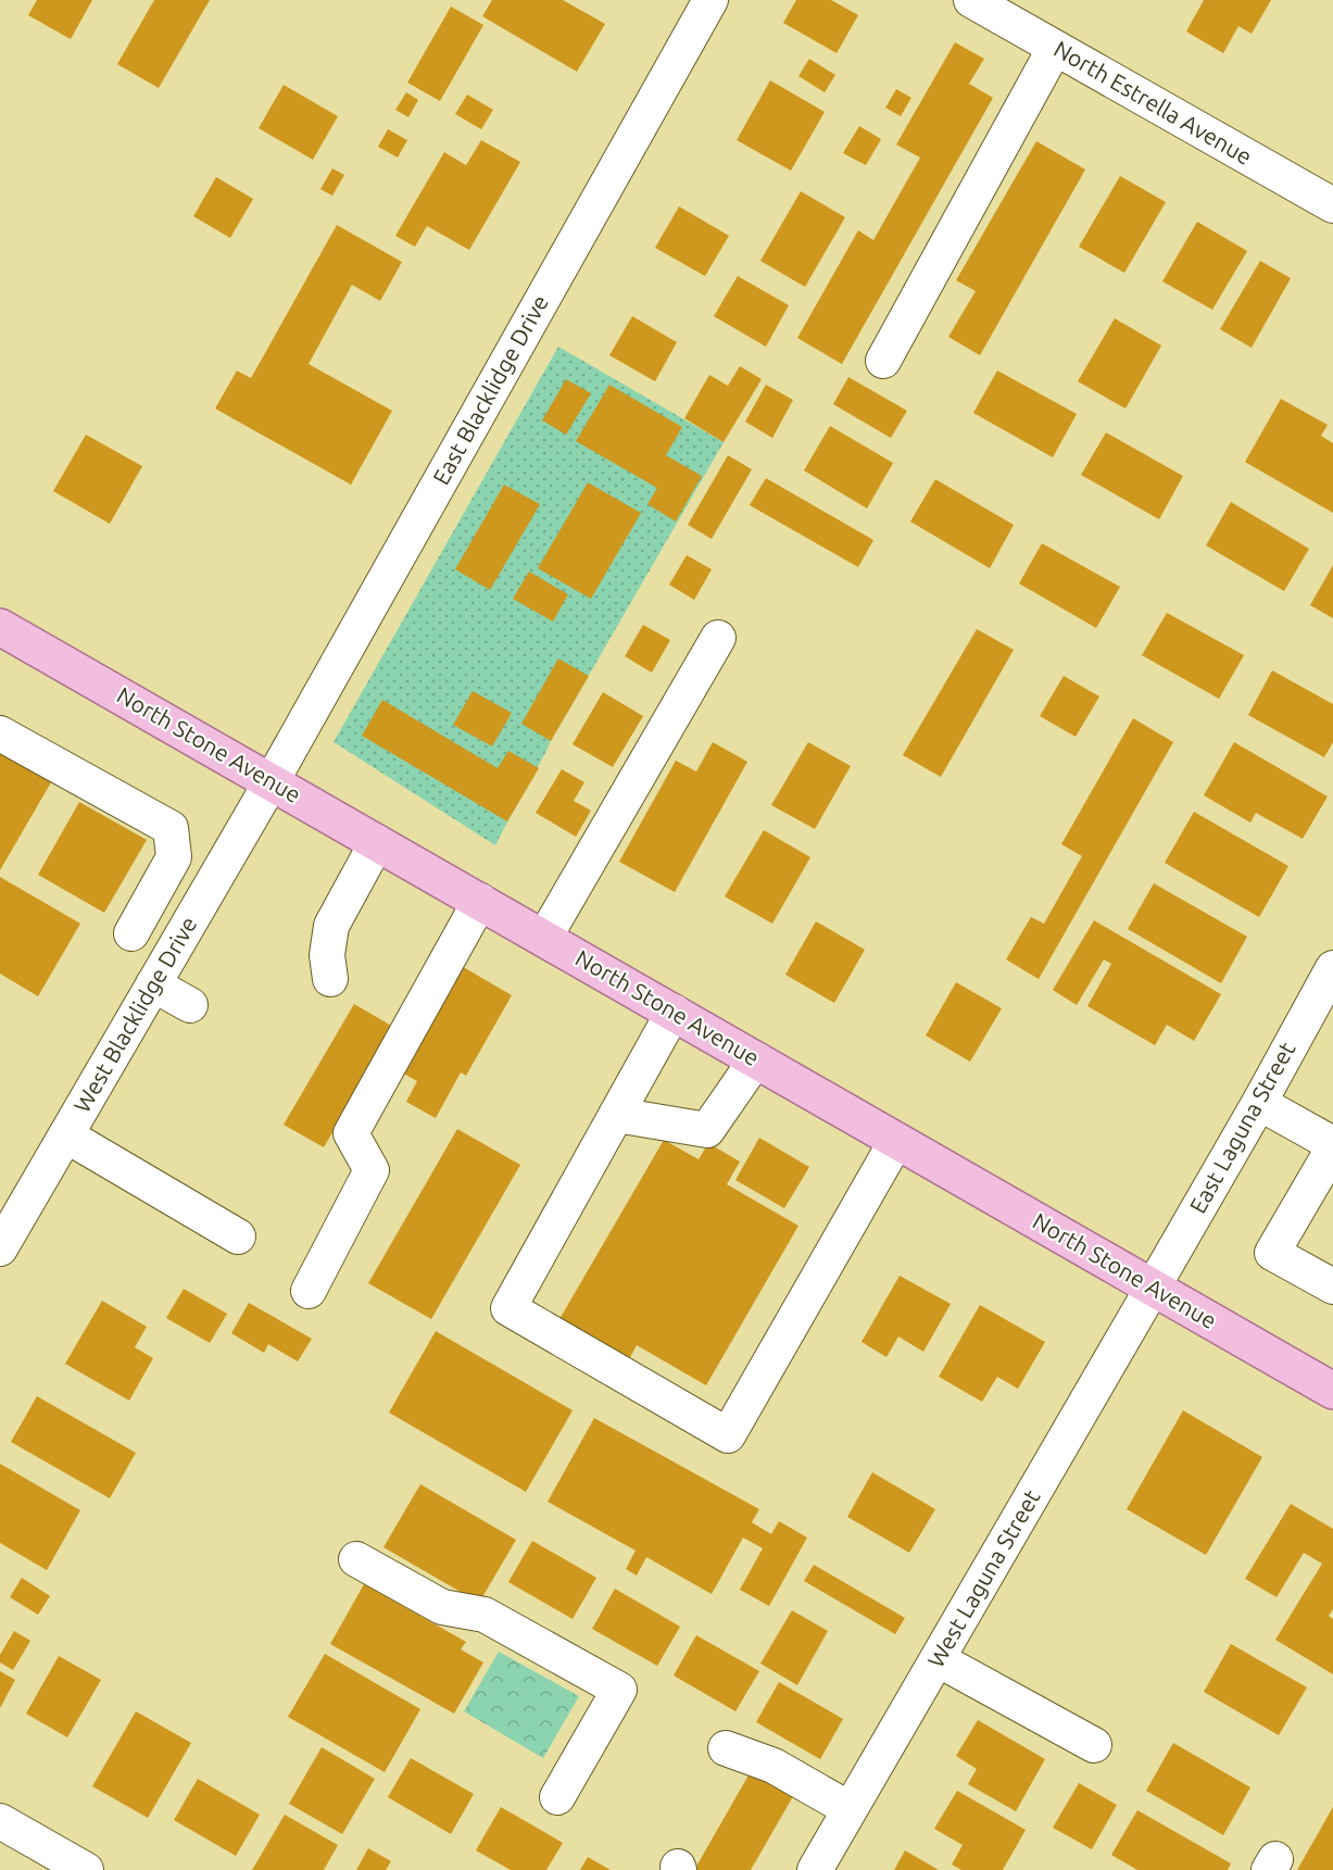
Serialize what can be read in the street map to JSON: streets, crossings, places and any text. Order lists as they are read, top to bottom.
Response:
{
  "streets": {
    "main road": ["North Stone Avenue"],
    "street": [
      "North Estrella Avenue",
      "East Blacklidge Drive",
      "West Blacklidge Drive",
      "East Laguna Street",
      "West Laguna Street"
    ]
  },
  "crossings": [
    ["East Blacklidge Drive", "North Stone Avenue"],
    ["East Blacklidge Drive", "West Blacklidge Drive"],
    ["North Stone Avenue", "West Blacklidge Drive"],
    ["North Stone Avenue", "East Laguna Street"],
    ["North Stone Avenue", "West Laguna Street"],
    ["East Laguna Street", "West Laguna Street"]
  ]
}
